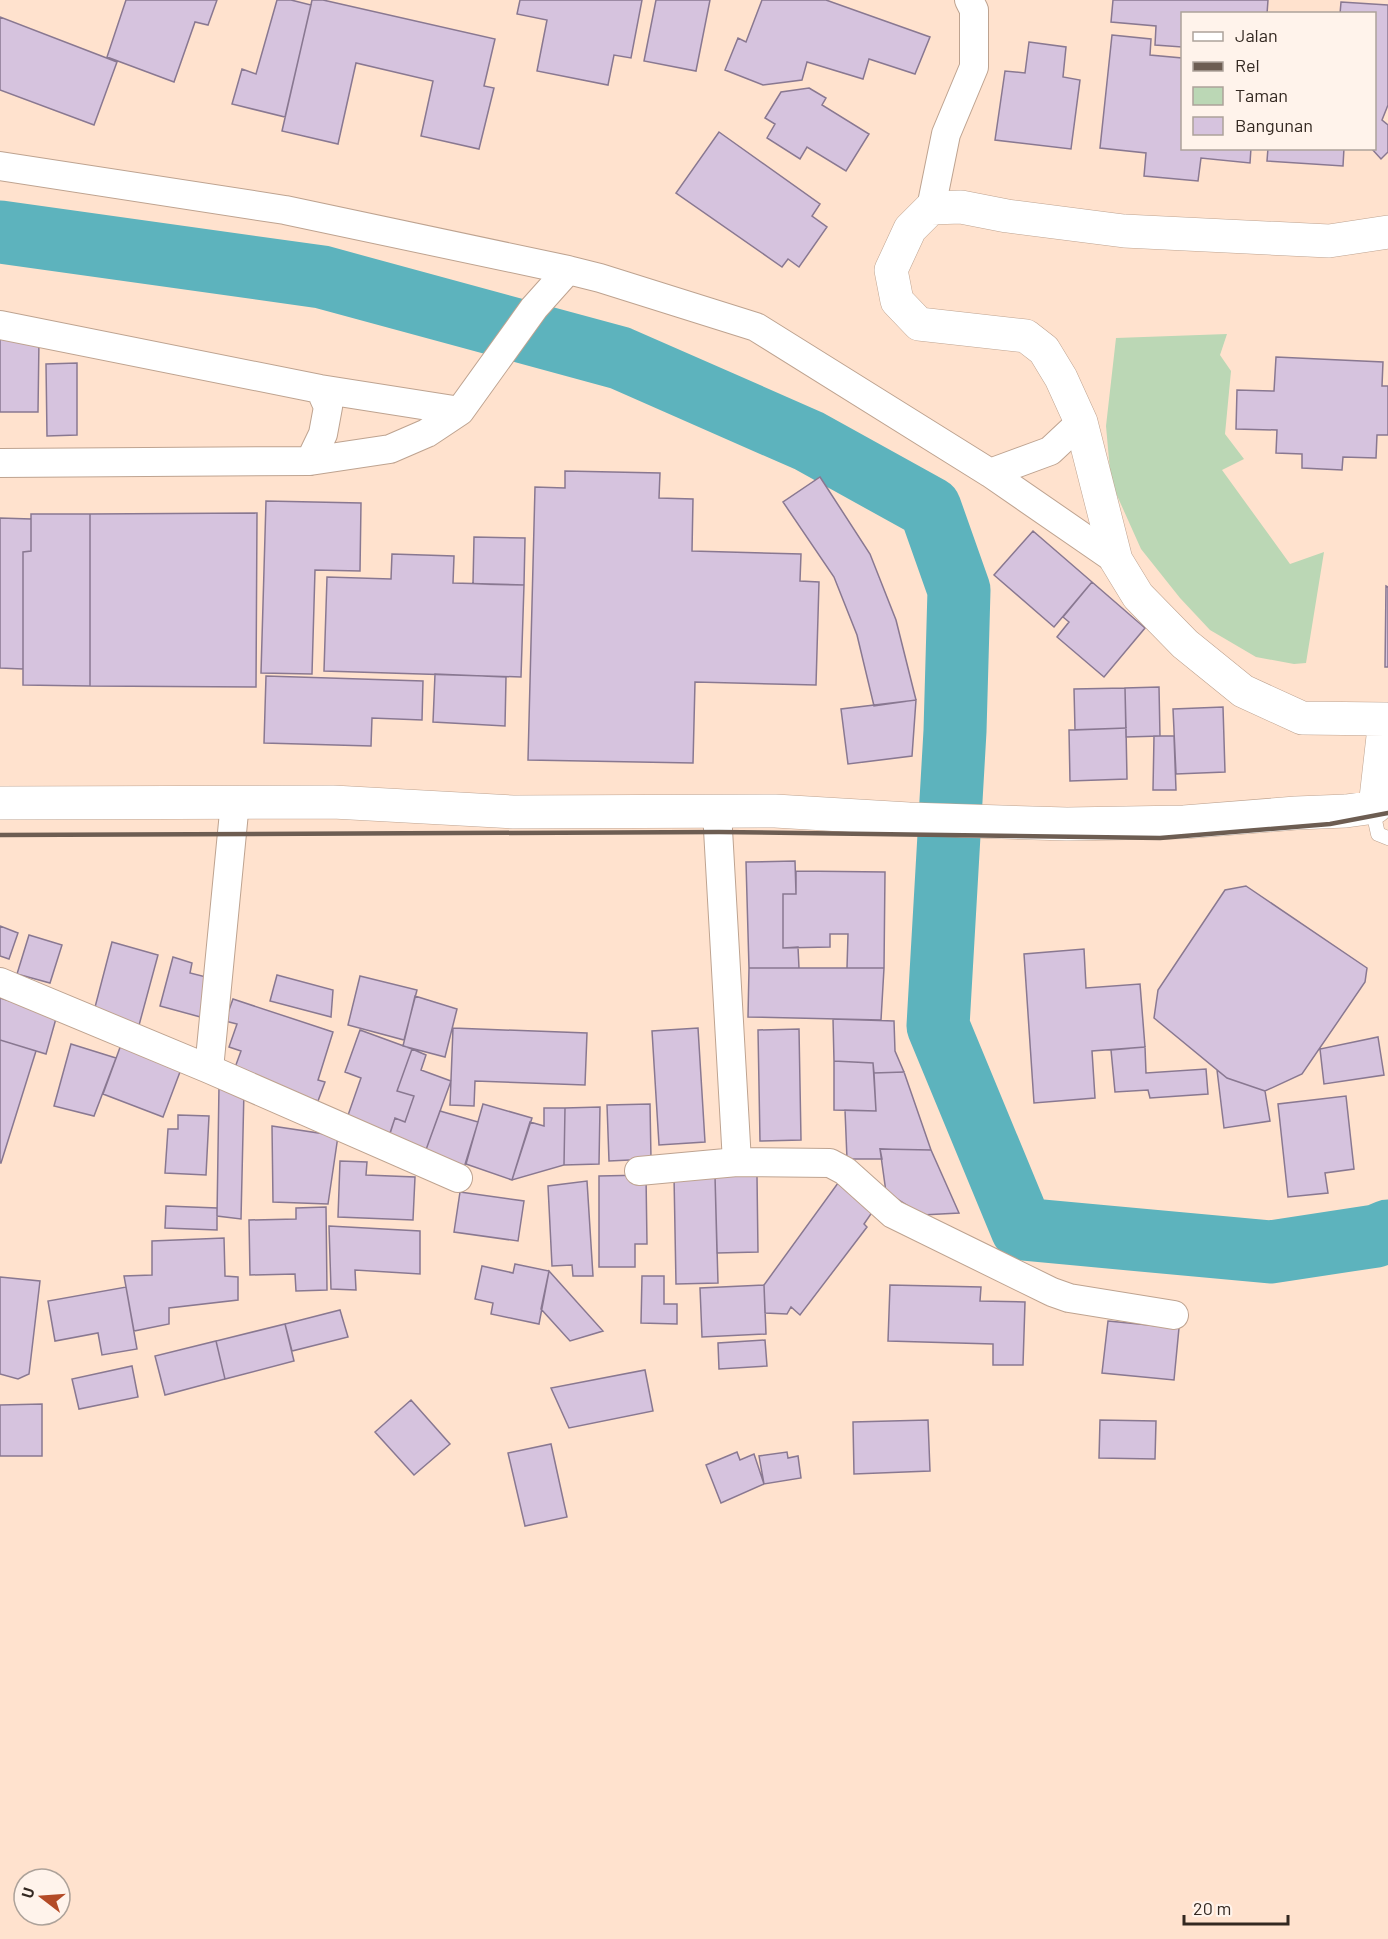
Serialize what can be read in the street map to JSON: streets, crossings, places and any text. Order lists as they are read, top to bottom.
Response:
{
  "legend": [
    "Jalan",
    "Rel",
    "Taman",
    "Bangunan"
  ],
  "scale_bar": "20 m",
  "north": "left"
}
